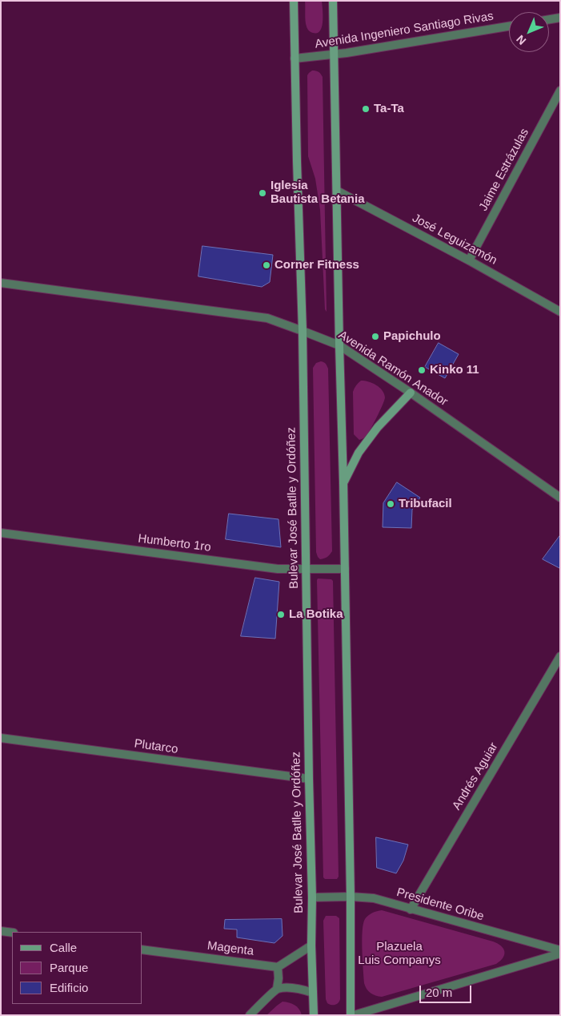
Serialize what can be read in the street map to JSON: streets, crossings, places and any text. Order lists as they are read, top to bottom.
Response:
{
  "streets": {
    "main road": ["Bulevar José Batlle y Ordóñez"],
    "street": [
      "Avenida Ingeniero Santiago Rivas",
      "Jaime Estrázulas",
      "José Leguizamón",
      "Avenida Ramón Anador",
      "Humberto 1ro",
      "Plutarco",
      "Andrés Aguiar",
      "Presidente Oribe",
      "Magenta"
    ]
  },
  "crossings": [
    ["Avenida Ingeniero Santiago Rivas", "Bulevar José Batlle y Ordóñez"],
    ["Jaime Estrázulas", "José Leguizamón"],
    ["Avenida Ramón Anador", "Bulevar José Batlle y Ordóñez"],
    ["Bulevar José Batlle y Ordóñez", "Humberto 1ro"],
    ["Bulevar José Batlle y Ordóñez", "Plutarco"],
    ["Bulevar José Batlle y Ordóñez", "Presidente Oribe"],
    ["Andrés Aguiar", "Presidente Oribe"]
  ],
  "parks": ["Plazuela Luis Companys"],
  "places": [
    "Ta-Ta",
    "Iglesia Bautista Betania",
    "Corner Fitness",
    "Papichulo",
    "Kinko 11",
    "Tribufacil",
    "La Botika"
  ],
  "legend": ["Calle", "Parque", "Edificio"],
  "scale_bar": "20 m",
  "north": "bottom left"
}
